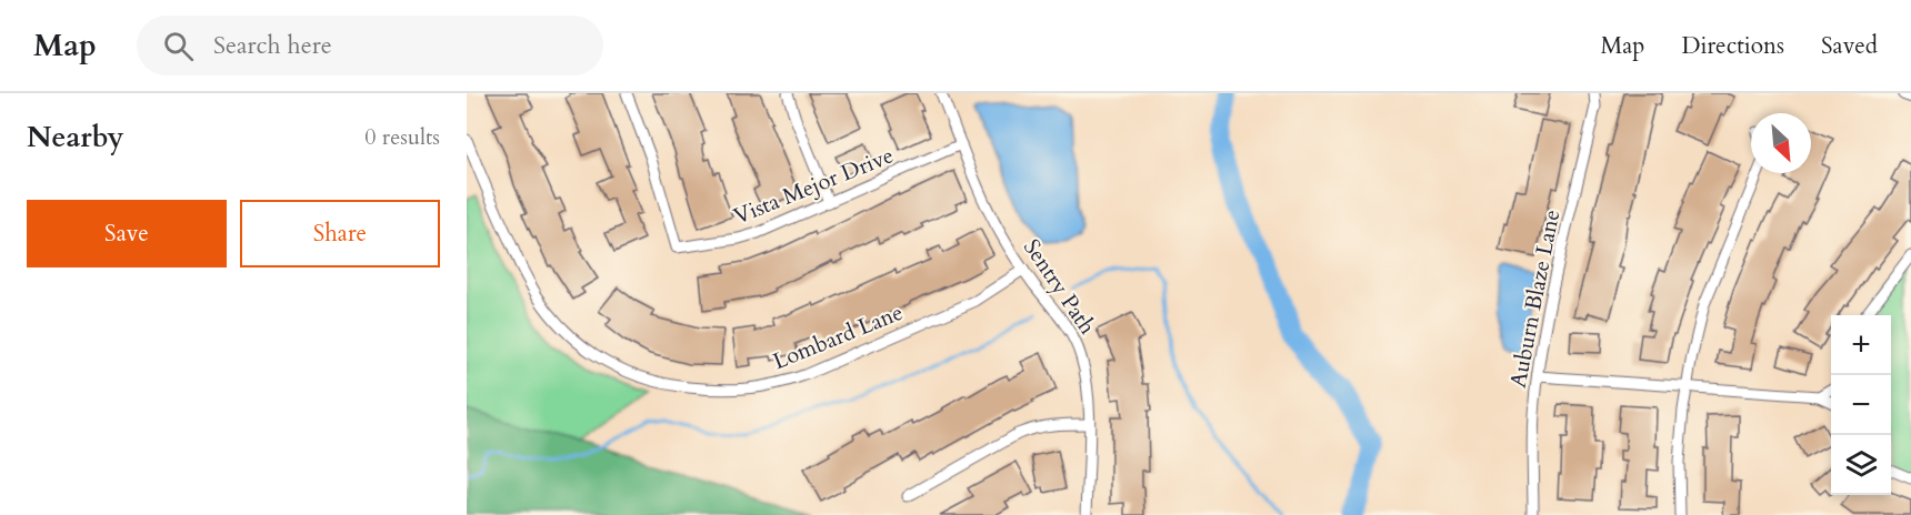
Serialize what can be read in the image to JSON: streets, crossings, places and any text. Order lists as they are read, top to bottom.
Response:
{
  "streets": {
    "street": [
      "Vista Mejor Drive",
      "Sentry Path",
      "Auburn Blaze Lane",
      "Lombard Lane"
    ]
  },
  "crossings": [
    ["Vista Mejor Drive", "Sentry Path"],
    ["Sentry Path", "Lombard Lane"]
  ],
  "north": "bottom right",
  "page": {
    "header": "Map",
    "search": "Search here",
    "nav": ["Map", "Directions", "Saved"],
    "heading": ["Nearby", "0 results"],
    "buttons": ["Save", "Share"],
    "map_buttons": ["+", "−"]
  }
}
